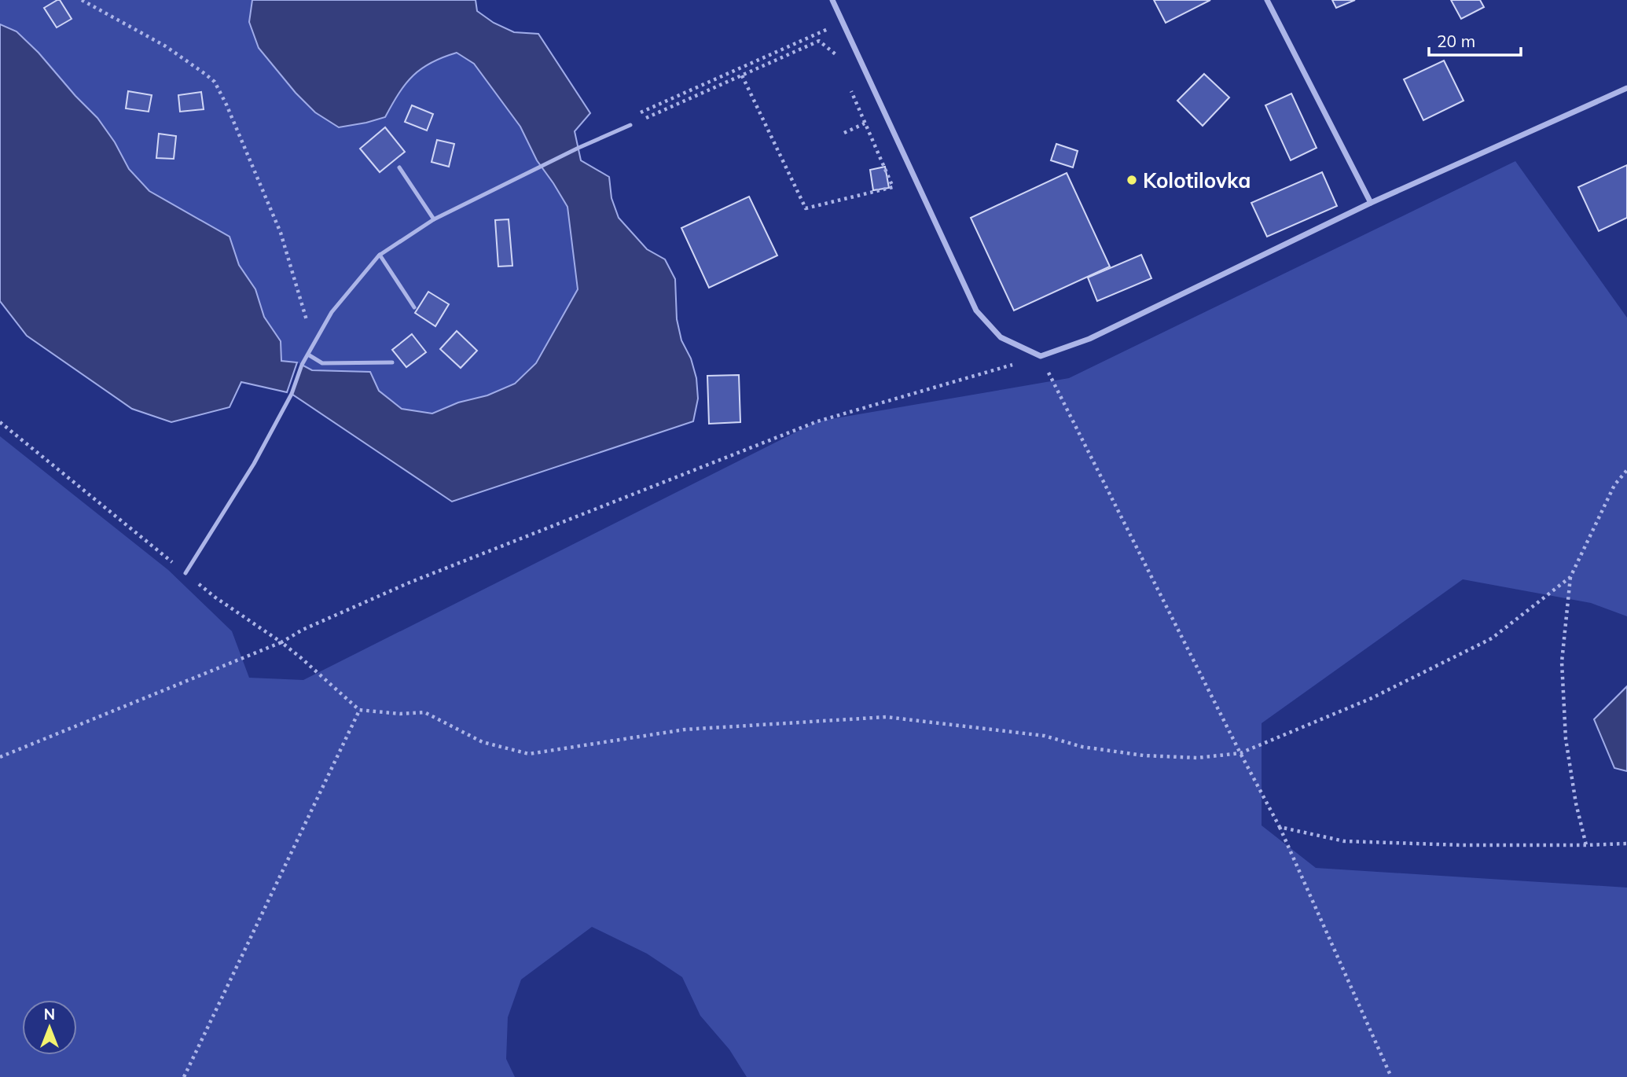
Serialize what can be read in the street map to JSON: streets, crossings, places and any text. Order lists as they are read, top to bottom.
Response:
{
  "places": ["Kolotilovka"],
  "scale_bar": "20 m",
  "north": "top"
}
